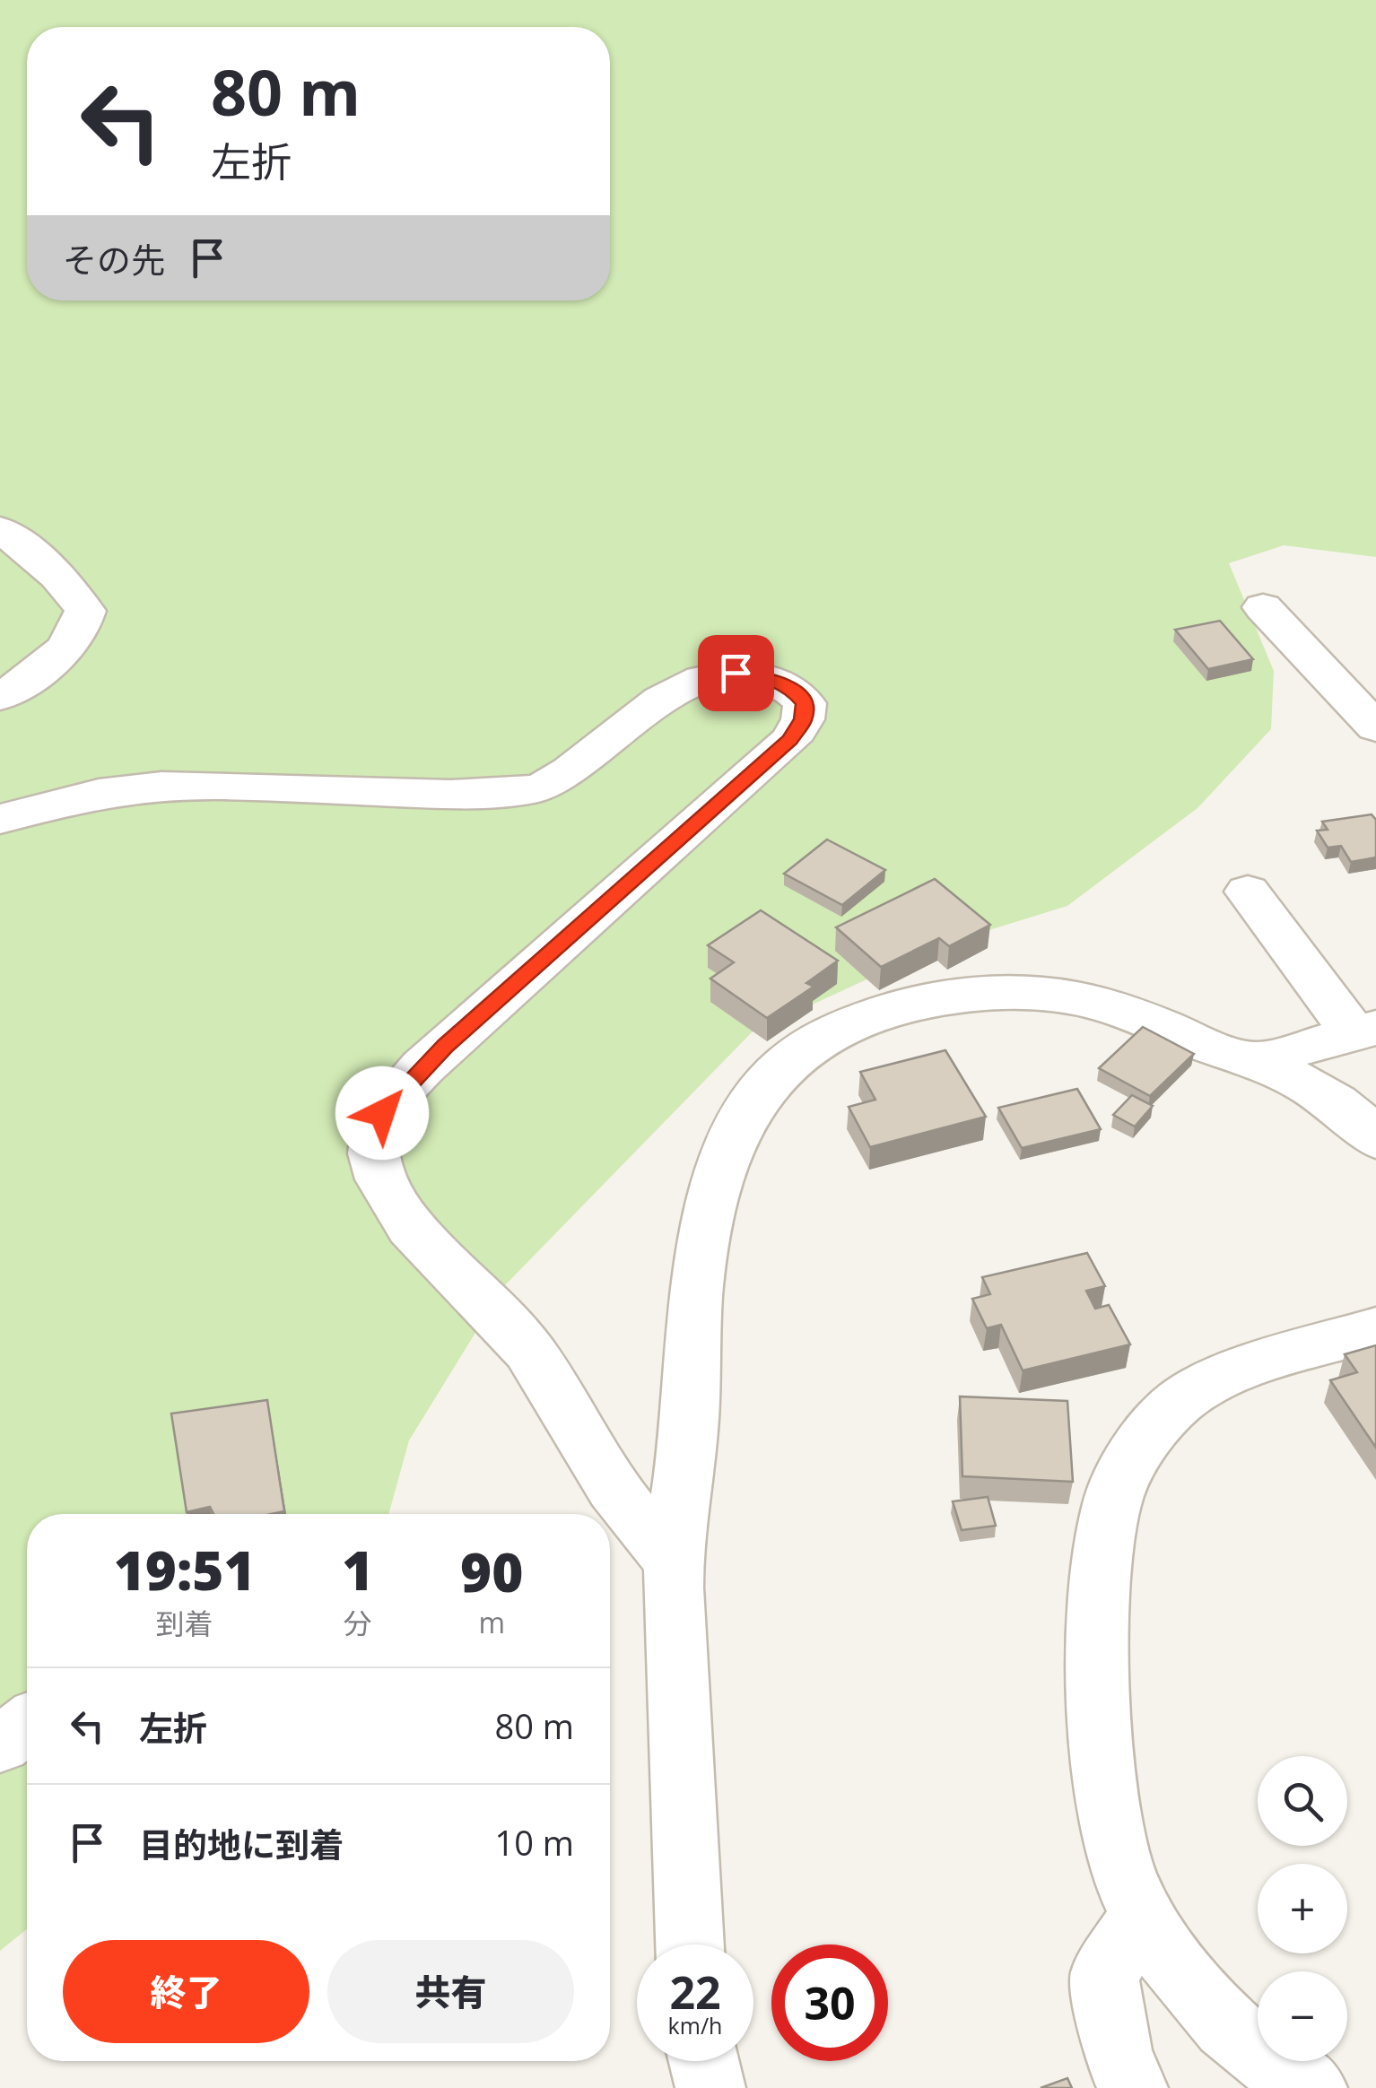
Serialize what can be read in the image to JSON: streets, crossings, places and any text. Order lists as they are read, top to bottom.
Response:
{
  "page": {
    "turn": ["80 m", "左折"],
    "then": "その先",
    "eta": [
      "19:51",
      "到着",
      "1",
      "分",
      "90",
      "m"
    ],
    "list": [
      {
        "name": "左折",
        "value": "80 m"
      },
      {
        "name": "目的地に到着",
        "value": "10 m"
      }
    ],
    "map_buttons": ["+", "−"],
    "buttons": ["終了", "共有"],
    "speed": "22 km/h",
    "limit": "30"
  }
}
